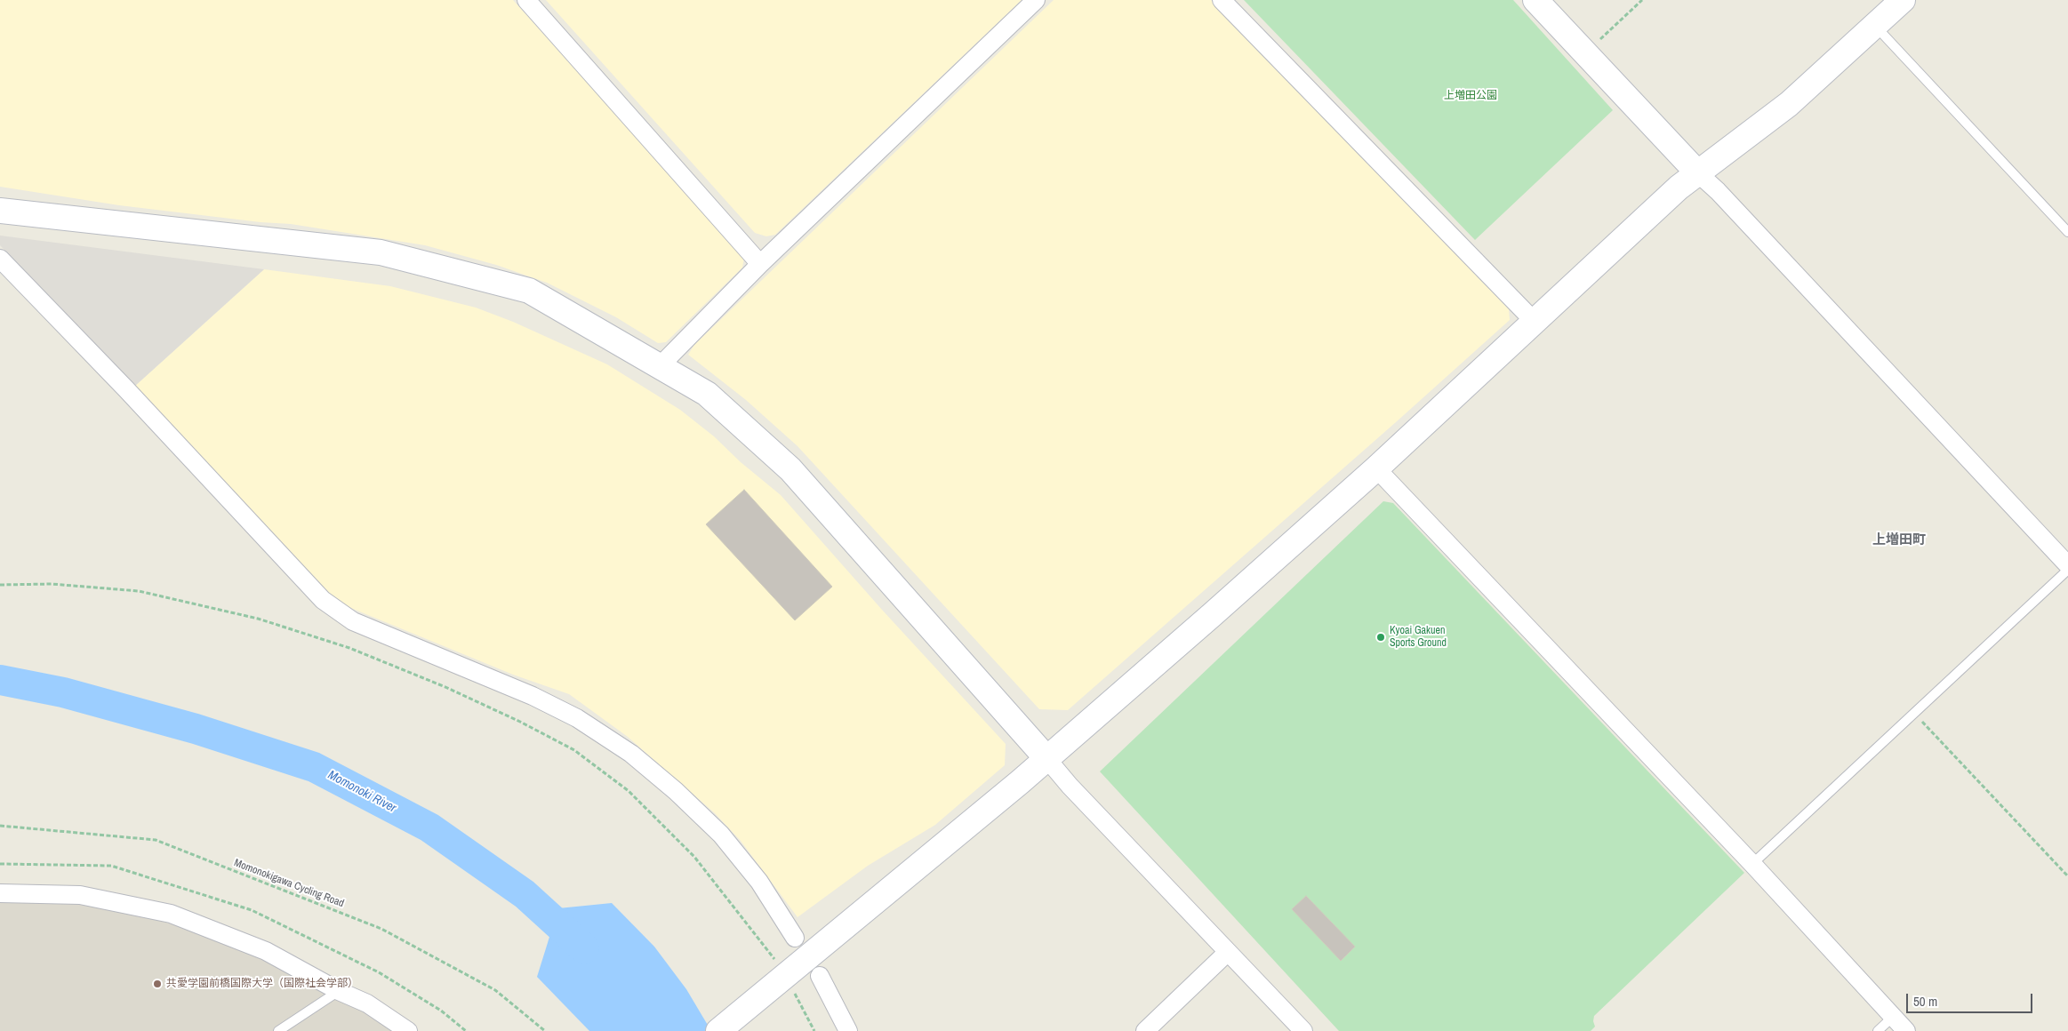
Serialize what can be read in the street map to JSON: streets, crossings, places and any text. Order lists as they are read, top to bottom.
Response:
{
  "streets": {
    "path": ["Momonokigawa Cycling Road"]
  },
  "districts": ["上増田町"],
  "water": ["Momonoki River"],
  "parks": ["上増田公園"],
  "places": ["Kyoai Gakuen Sports Ground", "共愛学園前橋国際大学（国際社会学部）"],
  "scale_bar": "50 m"
}
